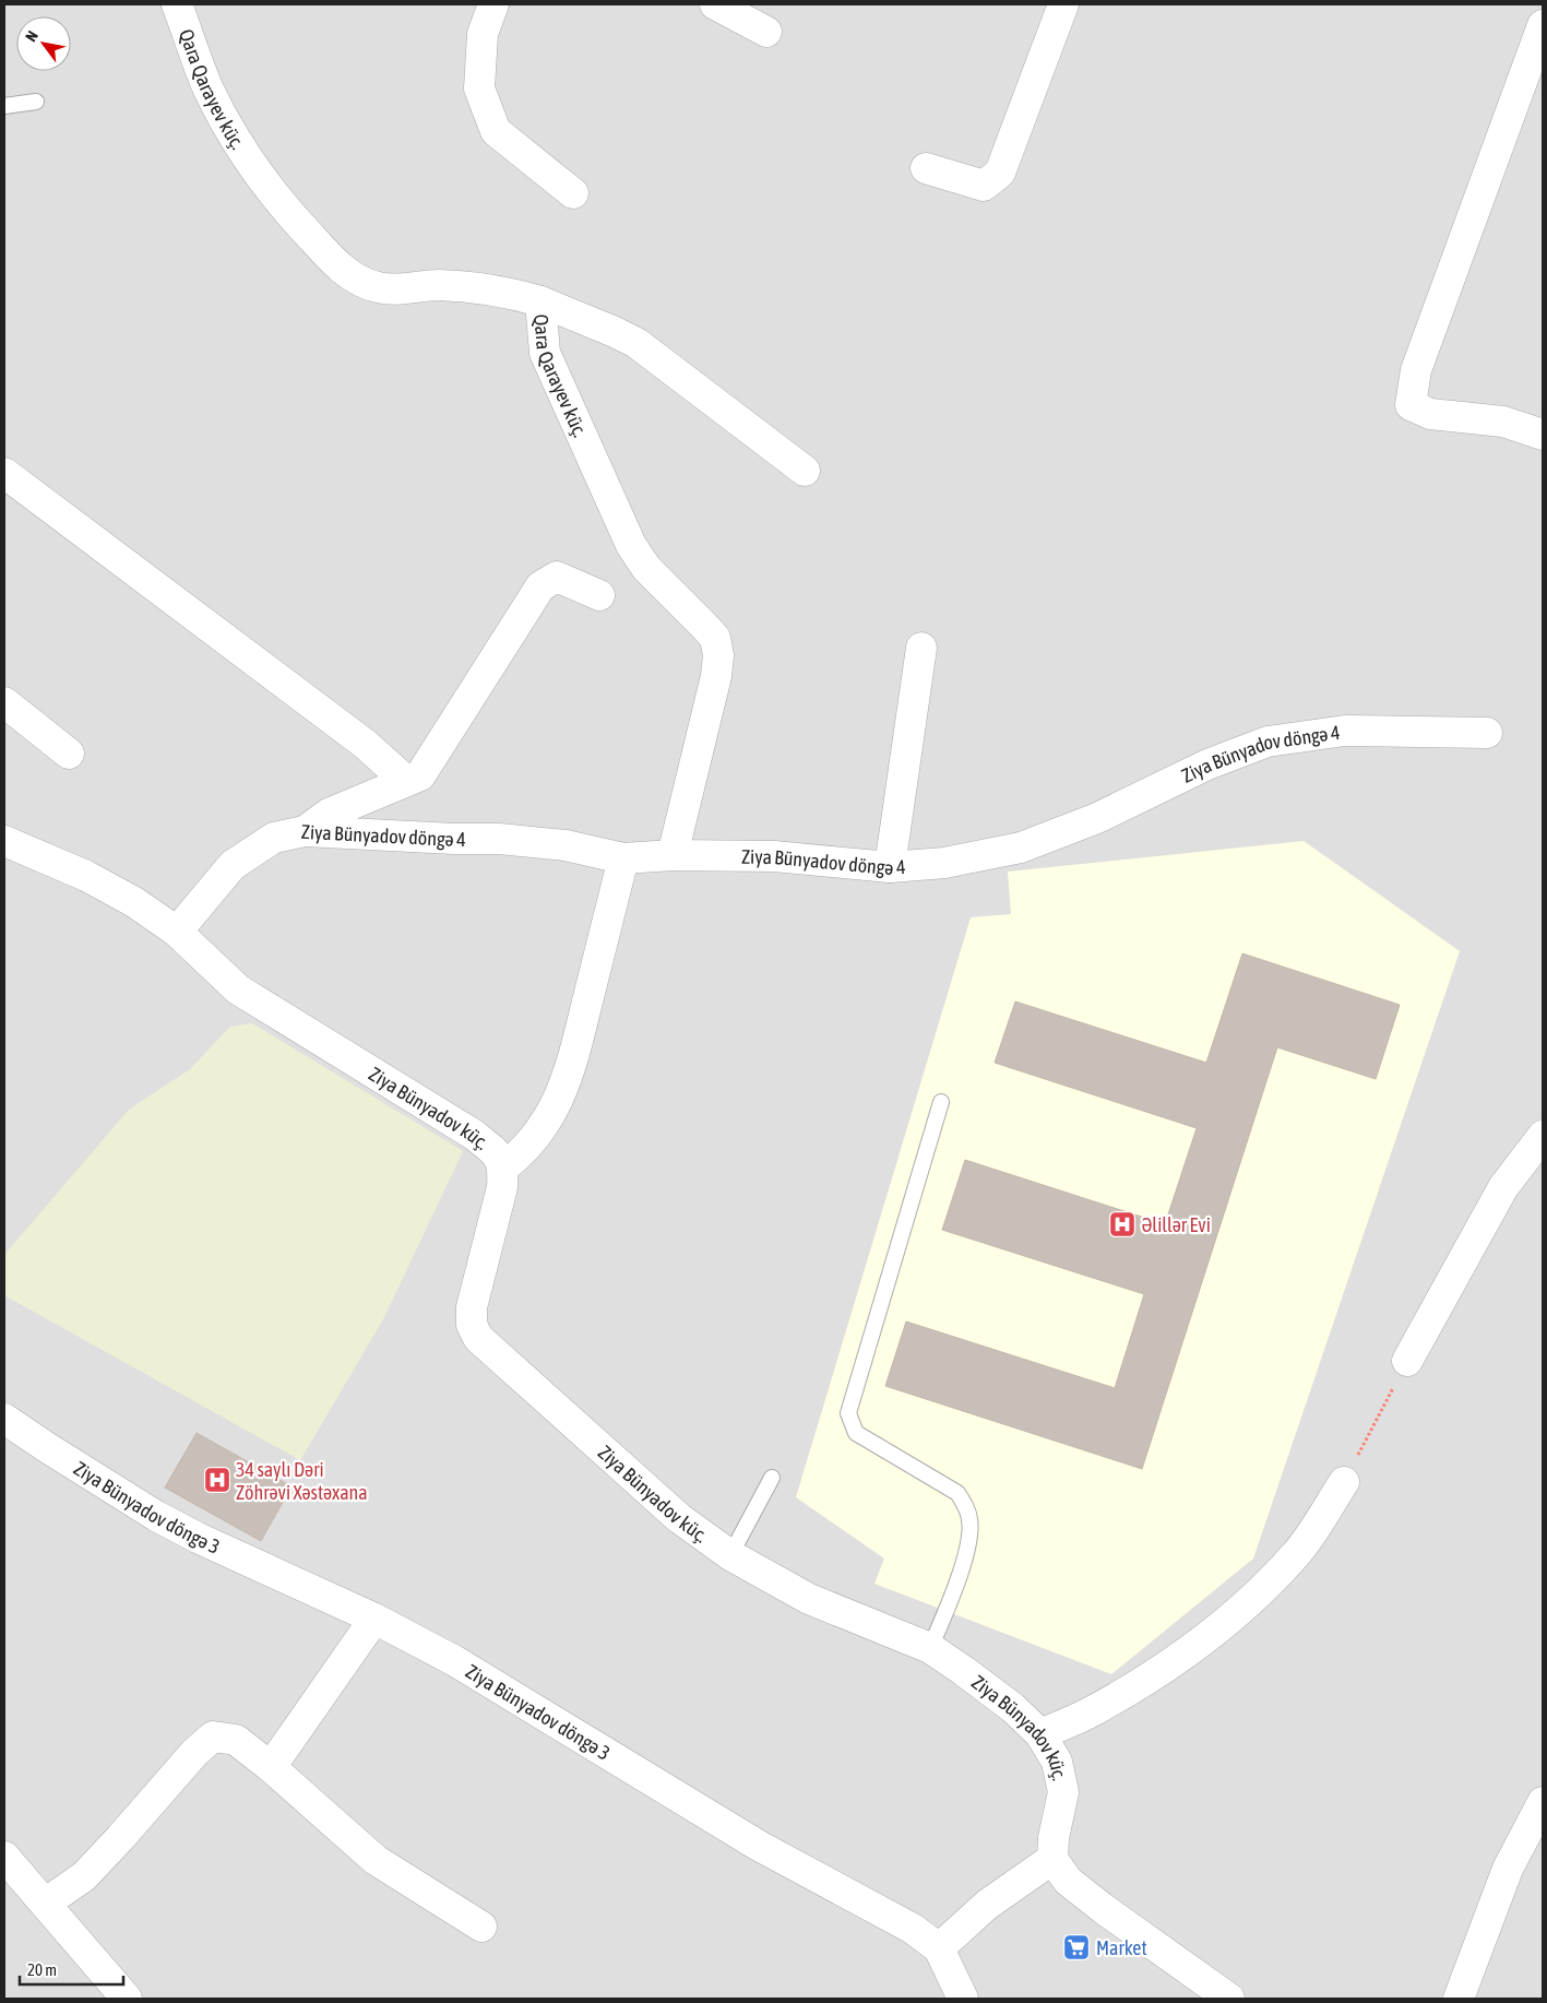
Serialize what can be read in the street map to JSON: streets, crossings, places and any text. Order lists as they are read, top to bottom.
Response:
{
  "streets": {
    "street": [
      "Qara Qarayev küç.",
      "Ziya Bünyadov döngə 4",
      "Ziya Bünyadov küç.",
      "Ziya Bünyadov döngə 3"
    ]
  },
  "crossings": [
    ["Qara Qarayev küç.", "Ziya Bünyadov döngə 4"],
    ["Ziya Bünyadov döngə 4", "Ziya Bünyadov küç."]
  ],
  "places": {
    "hospital": ["Əlillər Evi", "34 saylı Dəri Zöhrəvi Xəstəxana"],
    "supermarket": ["Market"]
  },
  "scale_bar": "20 m",
  "north": "top left"
}
